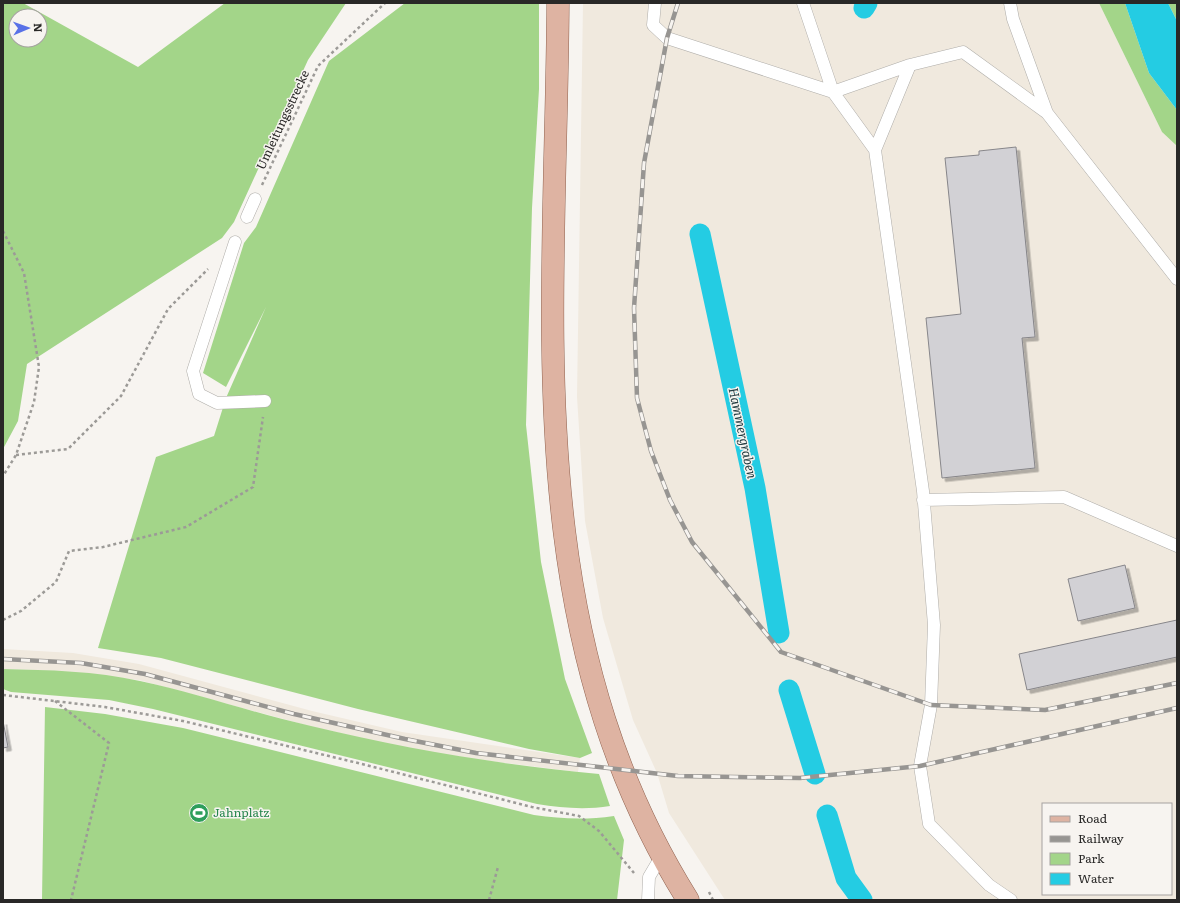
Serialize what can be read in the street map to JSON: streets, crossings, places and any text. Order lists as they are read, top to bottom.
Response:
{
  "streets": {
    "path": ["Umleitungsstrecke"]
  },
  "water": ["Hammergraben"],
  "places": {
    "sports": ["Jahnplatz"]
  },
  "legend": [
    "Road",
    "Railway",
    "Park",
    "Water"
  ],
  "north": "right"
}
